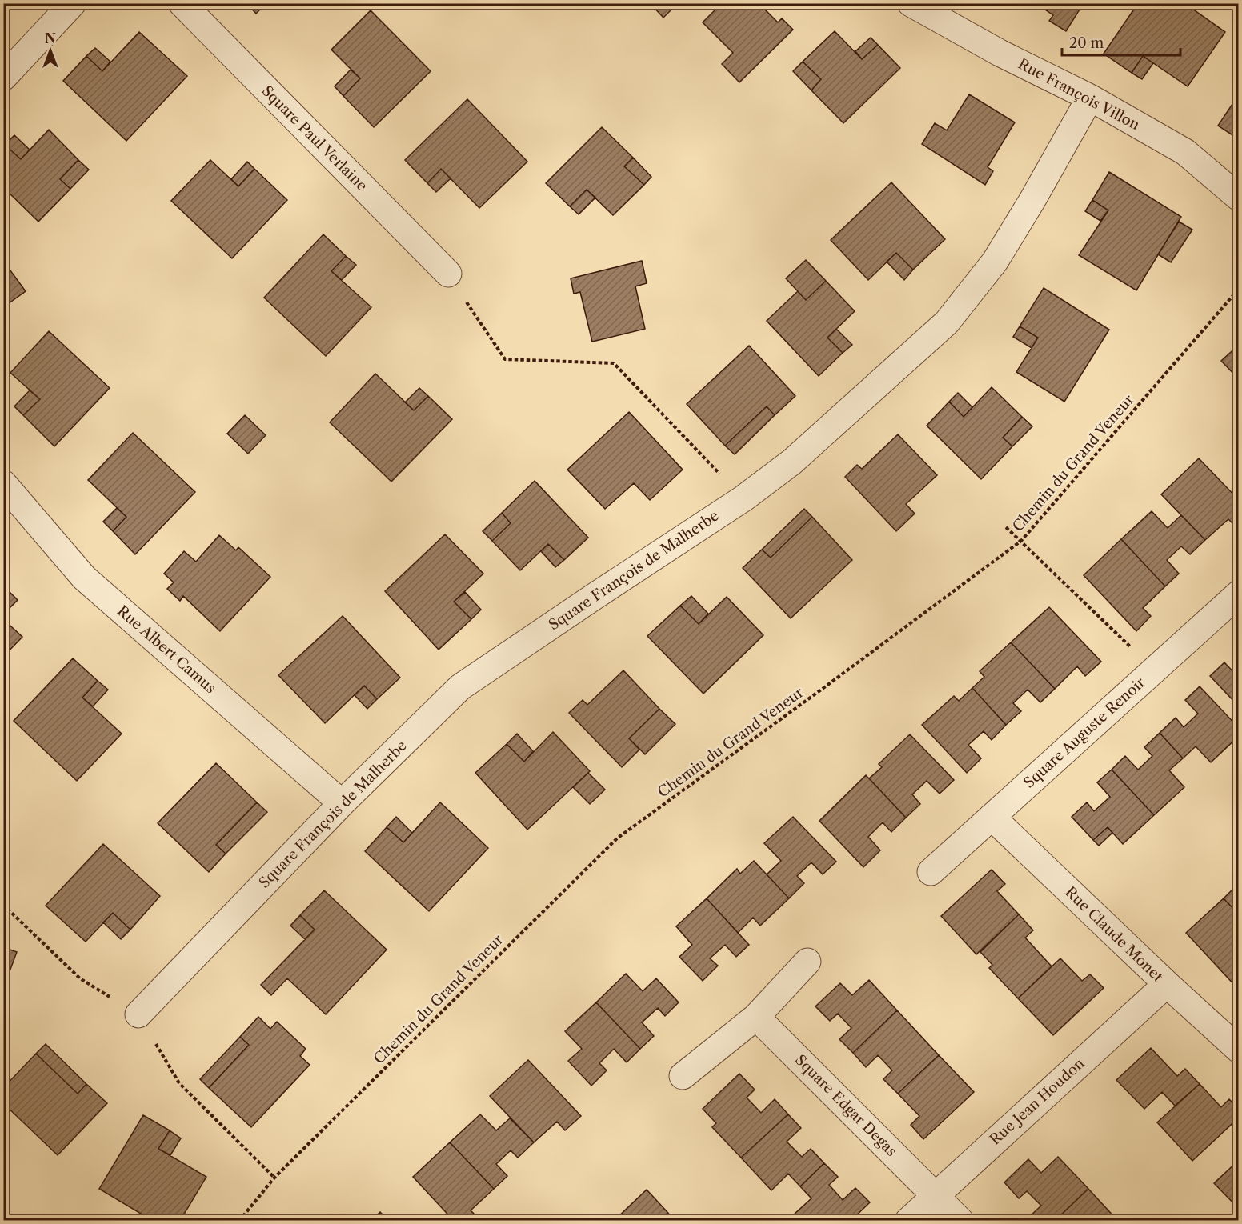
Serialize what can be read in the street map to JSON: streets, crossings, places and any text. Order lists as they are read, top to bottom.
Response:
{
  "streets": {
    "street": [
      "Rue François Villon",
      "Square Paul Verlaine",
      "Square François de Malherbe",
      "Rue Albert Camus",
      "Square Auguste Renoir",
      "Rue Claude Monet",
      "Rue Jean Houdon",
      "Square Edgar Degas"
    ],
    "path": ["Chemin du Grand Veneur"]
  },
  "crossings": [
    ["Rue François Villon", "Square François de Malherbe"],
    ["Square François de Malherbe", "Rue Albert Camus"],
    ["Square Auguste Renoir", "Rue Claude Monet"],
    ["Rue Claude Monet", "Rue Jean Houdon"],
    ["Rue Jean Houdon", "Square Edgar Degas"]
  ],
  "scale_bar": "20 m",
  "north": "top"
}
